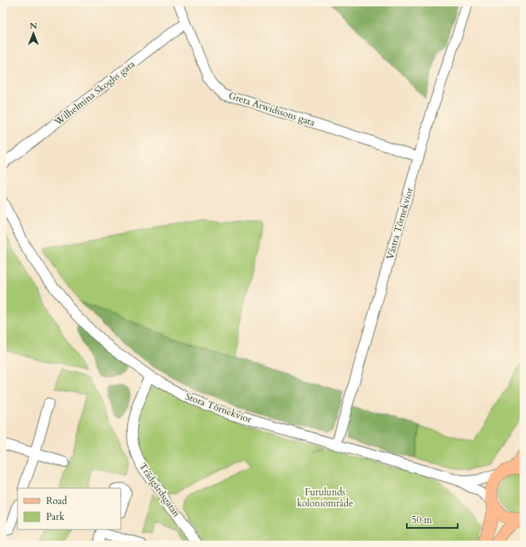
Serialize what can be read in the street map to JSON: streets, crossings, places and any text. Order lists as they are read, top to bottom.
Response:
{
  "streets": {
    "street": [
      "Wilhelmina Skoghs gata",
      "Greta Arwidssons gata",
      "Västra Törnekvior",
      "Stora Törnekvior",
      "Trädgårdsgatan"
    ]
  },
  "crossings": [
    ["Wilhelmina Skoghs gata", "Greta Arwidssons gata"],
    ["Greta Arwidssons gata", "Västra Törnekvior"],
    ["Västra Törnekvior", "Stora Törnekvior"],
    ["Stora Törnekvior", "Trädgårdsgatan"]
  ],
  "parks": ["Furulunds koloniområde"],
  "legend": ["Road", "Park"],
  "scale_bar": "50 m",
  "north": "top"
}
